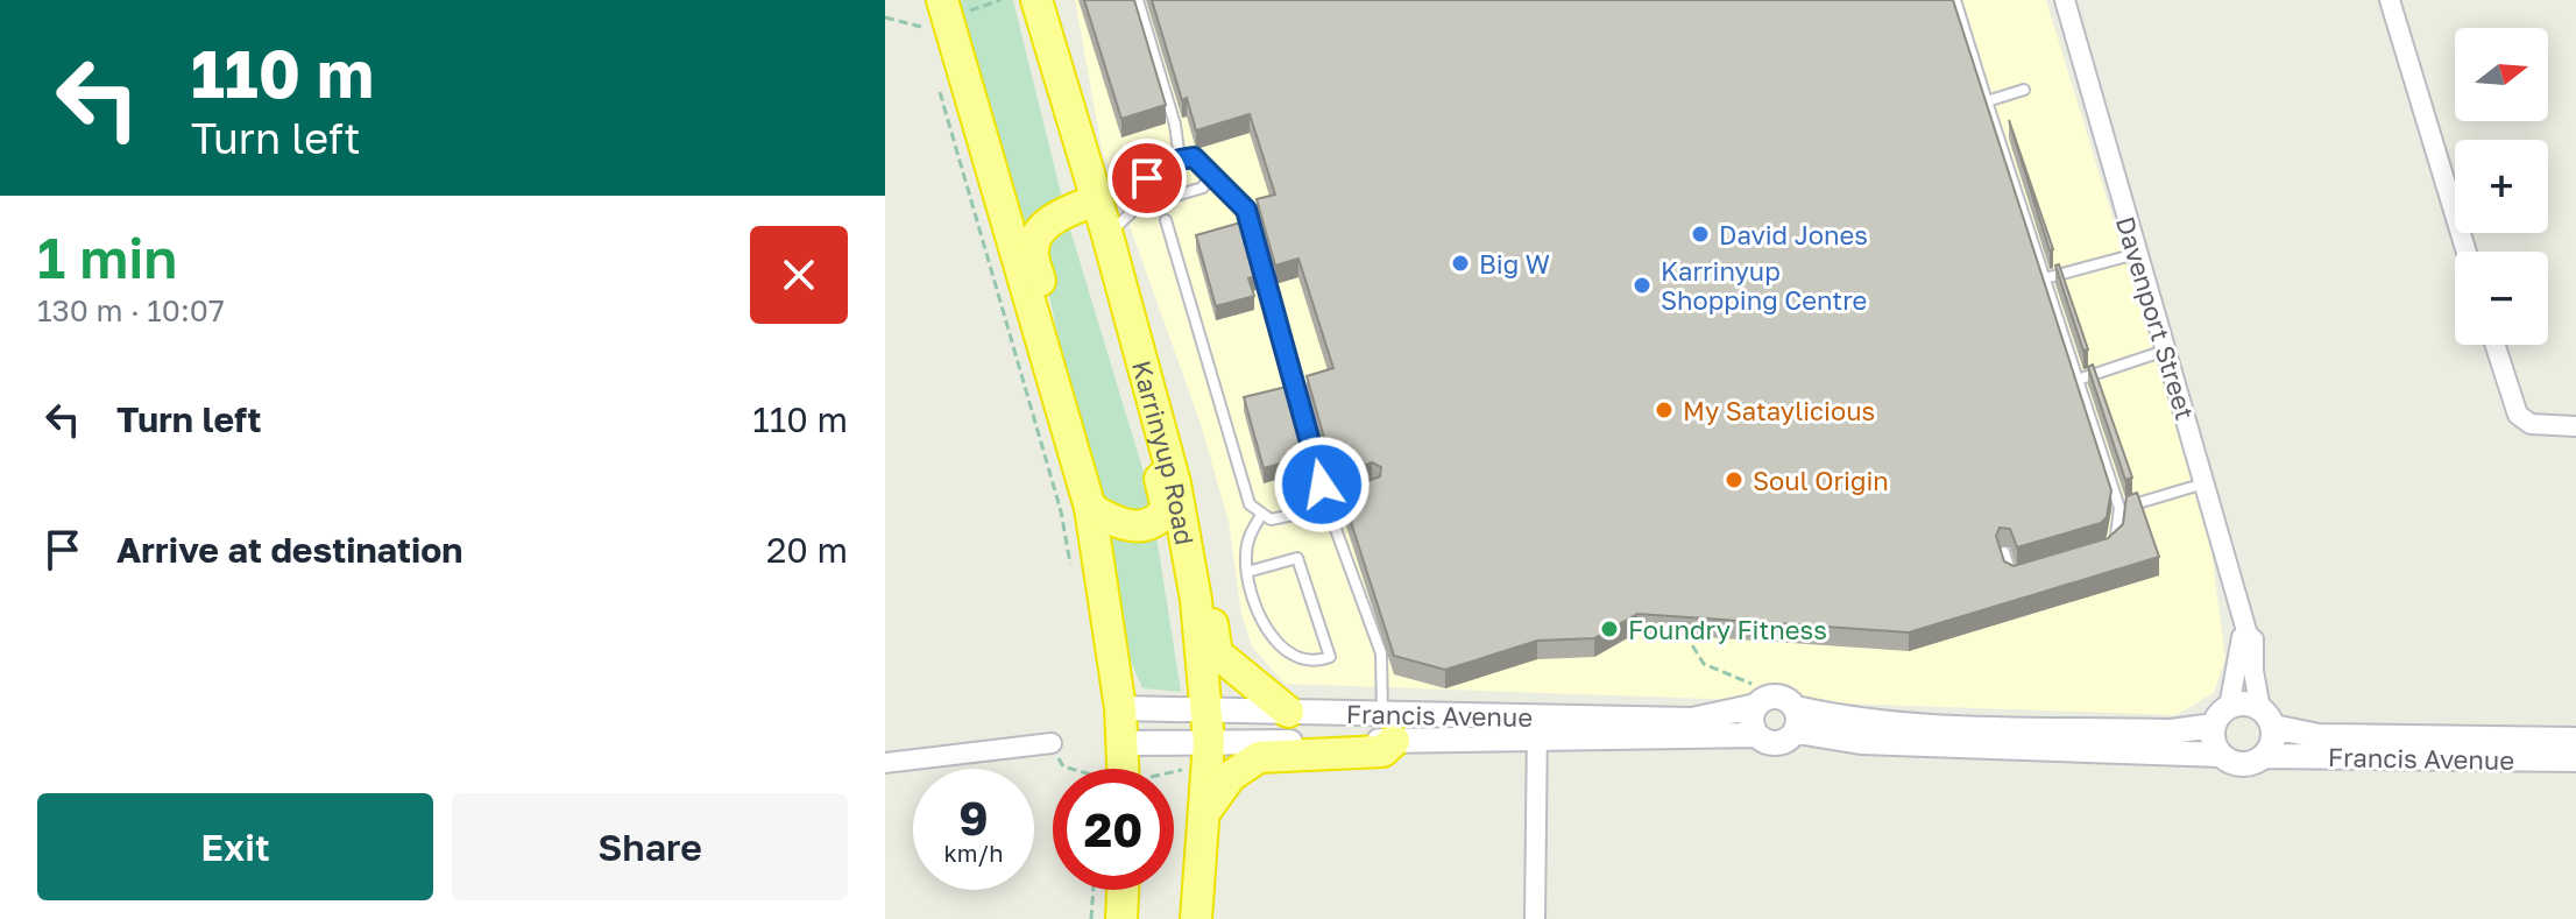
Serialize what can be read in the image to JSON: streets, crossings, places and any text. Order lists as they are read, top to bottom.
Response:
{
  "streets": {
    "highway": ["Karrinyup Road"],
    "street": ["Davenport Street", "Francis Avenue"]
  },
  "crossings": [
    ["Davenport Street", "Francis Avenue"],
    ["Karrinyup Road", "Francis Avenue"]
  ],
  "places": [
    "David Jones",
    "Big W",
    "Karrinyup Shopping Centre",
    "My Sataylicious",
    "Soul Origin",
    "Foundry Fitness"
  ],
  "north": "right",
  "page": {
    "turn": ["110 m", "Turn left"],
    "map_buttons": ["+", "−"],
    "heading": ["1 min", "130 m · 10:07"],
    "list": [
      {
        "name": "Turn left",
        "value": "110 m"
      },
      {
        "name": "Arrive at destination",
        "value": "20 m"
      }
    ],
    "speed": "9 km/h",
    "limit": "20",
    "buttons": ["Exit", "Share"]
  }
}
